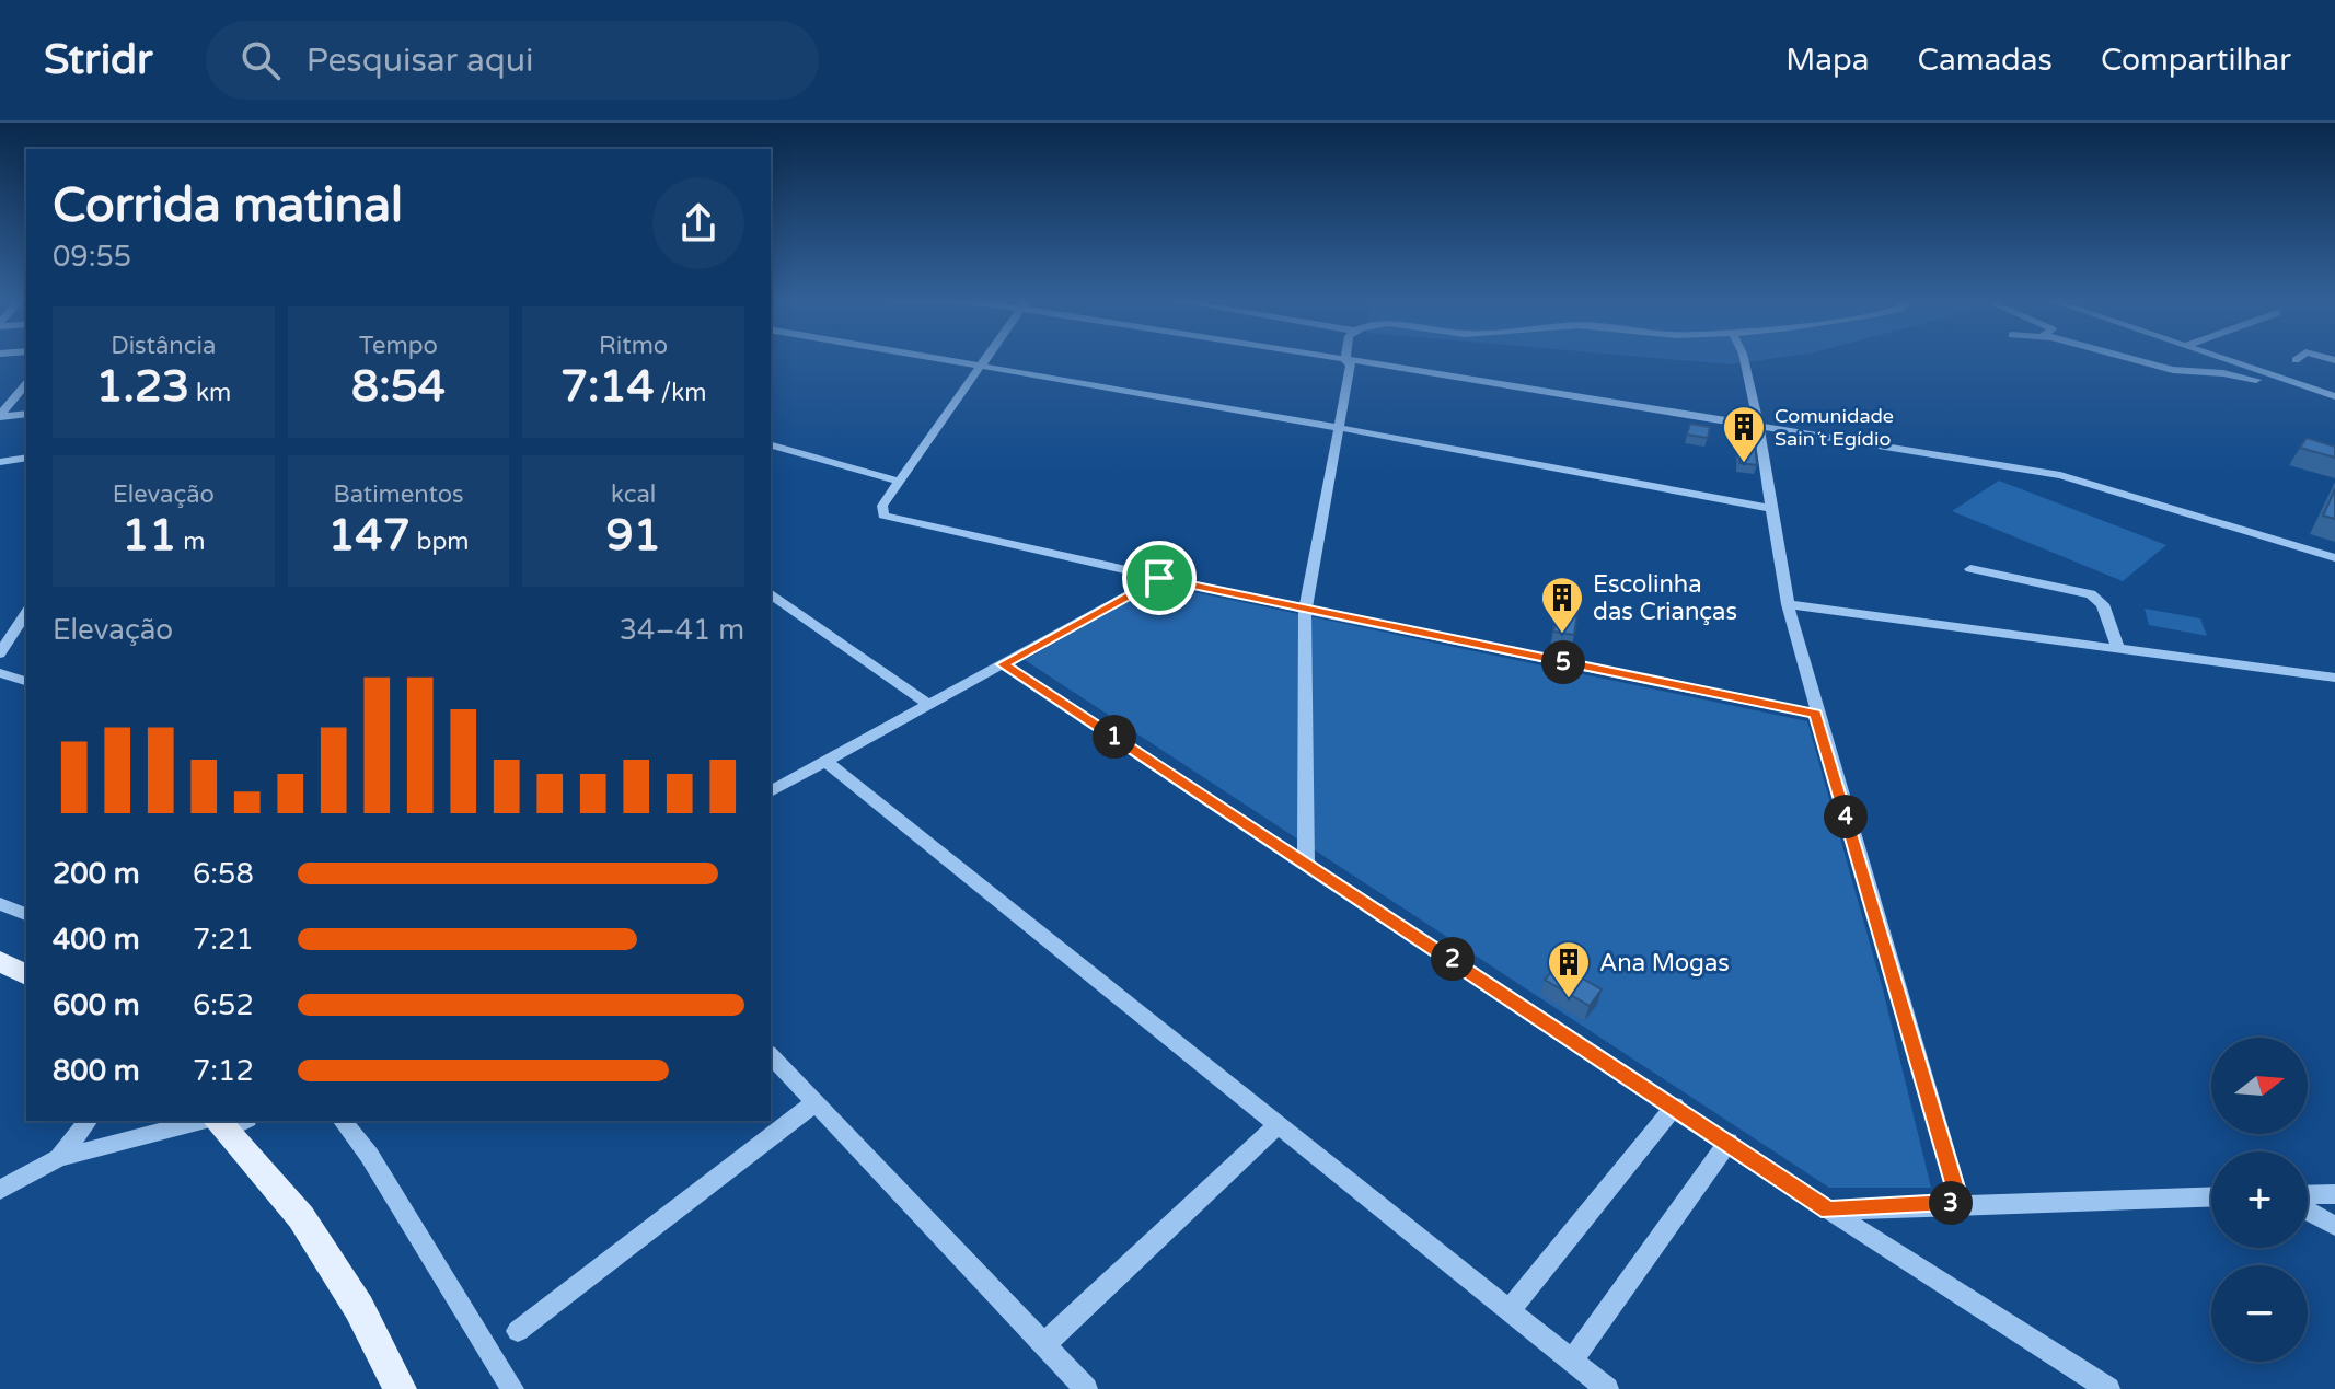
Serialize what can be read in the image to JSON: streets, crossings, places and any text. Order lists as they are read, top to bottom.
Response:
{
  "places": {
    "building": ["Comunidade Sain´t Egídio", "Escolinha das Crianças", "Ana Mogas"]
  },
  "north": "right",
  "page": {
    "header": "Stridr",
    "search": "Pesquisar aqui",
    "nav": ["Mapa", "Camadas", "Compartilhar"],
    "heading": ["Corrida matinal", "09:55"],
    "stats": [
      ["Distância", "1.23 km"],
      ["Tempo", "8:54"],
      ["Ritmo", "7:14 /km"],
      ["Elevação", "11 m"],
      ["Batimentos", "147 bpm"],
      ["kcal", "91"]
    ],
    "chart": ["Elevação", "34–41 m"],
    "pins": [
      "5",
      "1",
      "4",
      "2",
      "3"
    ],
    "list": [
      {
        "name": "200 m",
        "note": "6:58"
      },
      {
        "name": "400 m",
        "note": "7:21"
      },
      {
        "name": "600 m",
        "note": "6:52"
      },
      {
        "name": "800 m",
        "note": "7:12"
      }
    ],
    "map_buttons": ["+", "−"]
  }
}
